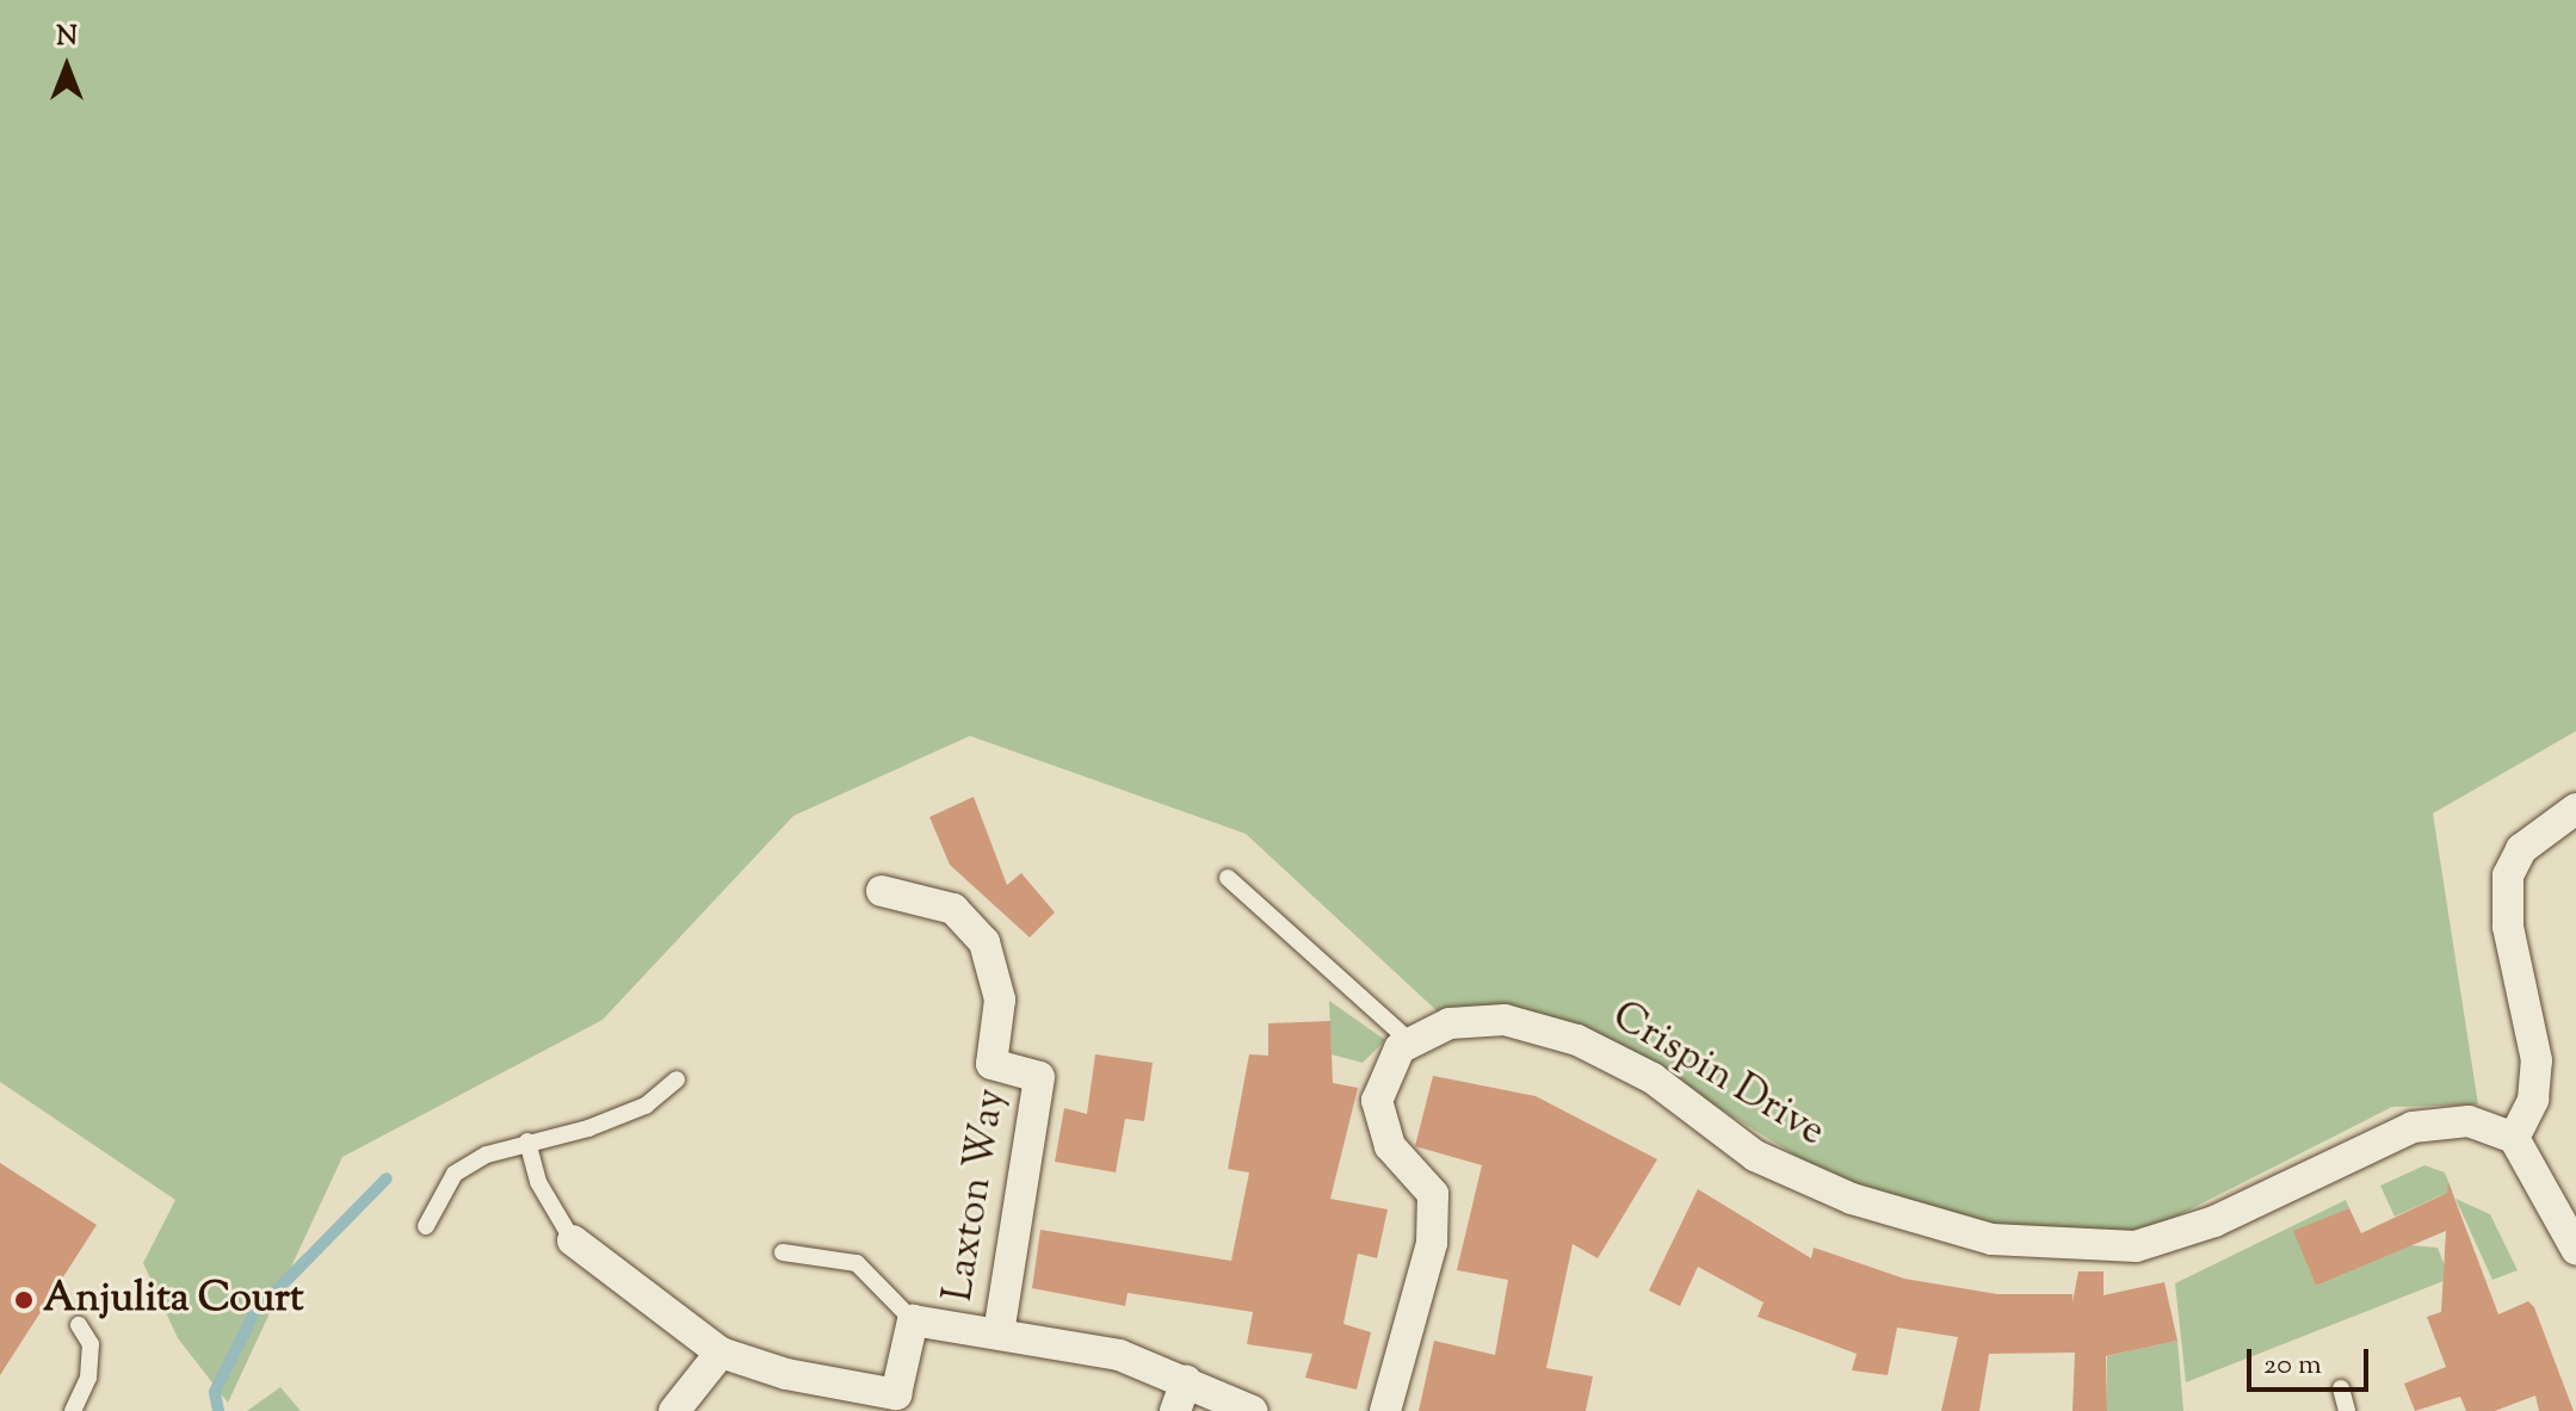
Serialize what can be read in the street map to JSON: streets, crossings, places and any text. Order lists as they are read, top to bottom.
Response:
{
  "streets": {
    "street": ["Crispin Drive", "Laxton Way"]
  },
  "places": ["Anjulita Court"],
  "scale_bar": "20 m",
  "north": "top"
}
